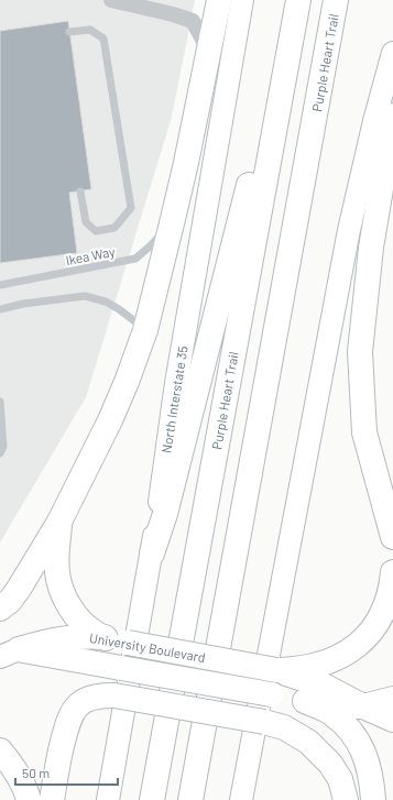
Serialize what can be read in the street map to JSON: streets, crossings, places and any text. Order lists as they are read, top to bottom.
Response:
{
  "streets": {
    "main road": ["Purple Heart Trail", "North Interstate 35", "University Boulevard"],
    "lane": ["Ikea Way"]
  },
  "scale_bar": "50 m"
}
